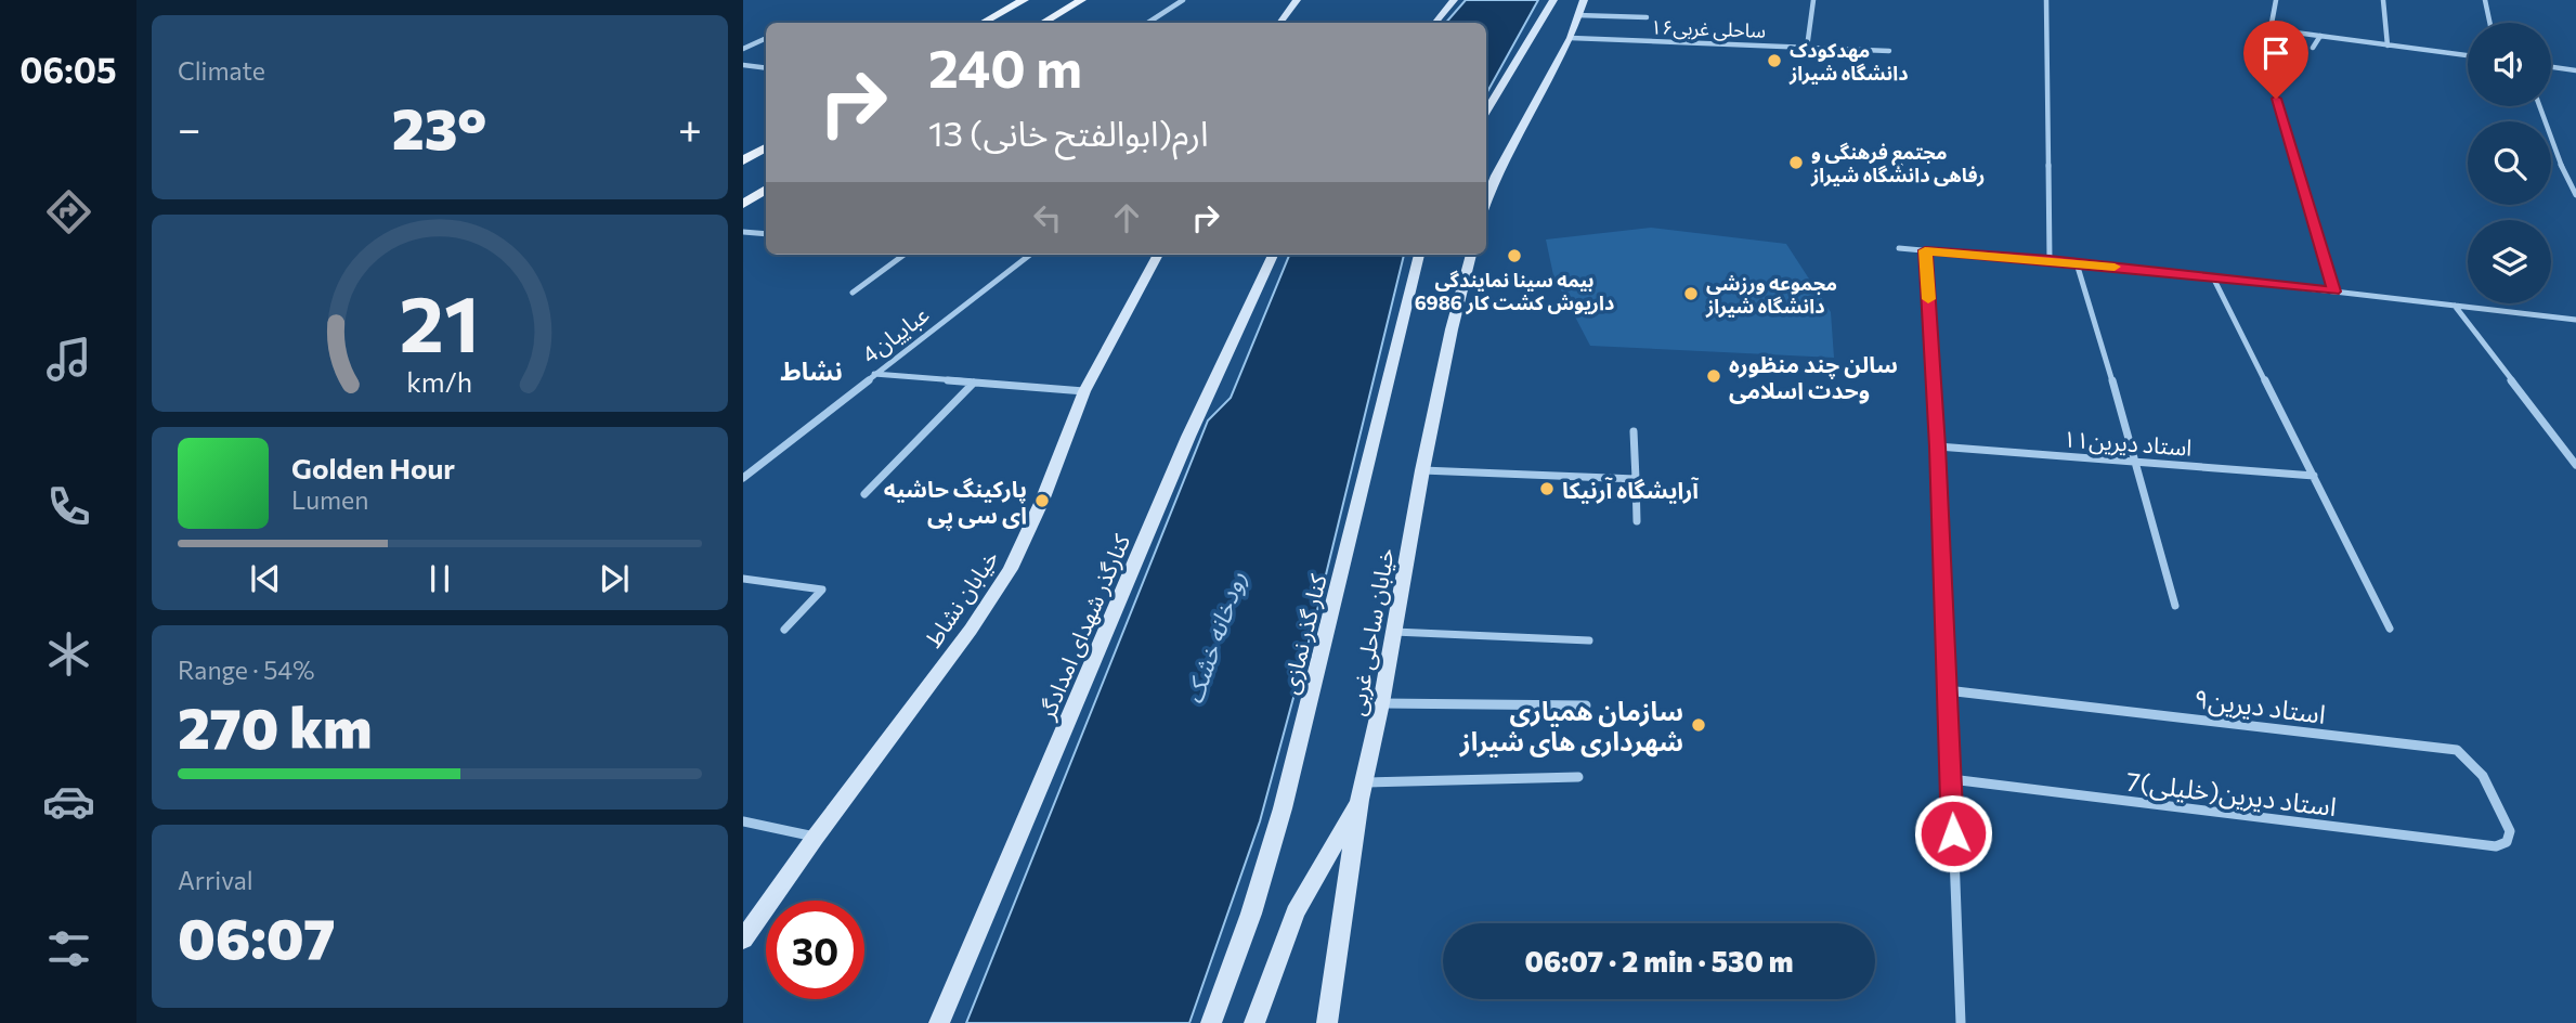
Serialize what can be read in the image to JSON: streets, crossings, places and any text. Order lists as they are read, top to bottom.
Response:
{
  "streets": {
    "main road": [
      "خیابان نشاط",
      "کنارگذر شهدای امدادگر",
      "خیابان ساحلی غربی",
      "کنار گذر نمازی"
    ],
    "street": [
      "ساحلی غربی۱۶",
      "عباییان4",
      "استاد دیرین۱۱",
      "استاد دیرین۹",
      "7استاد دیرین(خلیلی)"
    ]
  },
  "crossings": [
    ["استاد دیرین۹", "7استاد دیرین(خلیلی)"]
  ],
  "districts": ["نشاط"],
  "water": ["رودخانه خشک"],
  "places": [
    "مهدکودک دانشگاه شیراز",
    "مجتمع فرهنگی و رفاهی دانشگاه شیراز",
    "بیمه سینا نمایندگی 6986 داریوش کشت کار",
    "مجموعه ورزشی دانشگاه شیراز",
    "سالن چند منظوره وحدت اسلامی",
    "آرایشگاه آرنیکا",
    "پارکینگ حاشیه ای سی پی",
    "سازمان همیاری شهرداری های شیراز"
  ],
  "page": {
    "tabs": "06:05",
    "tile": [
      "Climate",
      ["Range · 54%", "270 km"],
      ["Arrival", "06:07"]
    ],
    "turn": ["240 m", "13 ارم(ابوالفتح خانی)"],
    "heat": ["−", "23°", "+"],
    "song": ["Golden Hour", "Lumen"],
    "limit": "30",
    "trip": "06:07 · 2 min · 530 m",
    "gauge": ["21", "km/h"]
  }
}
